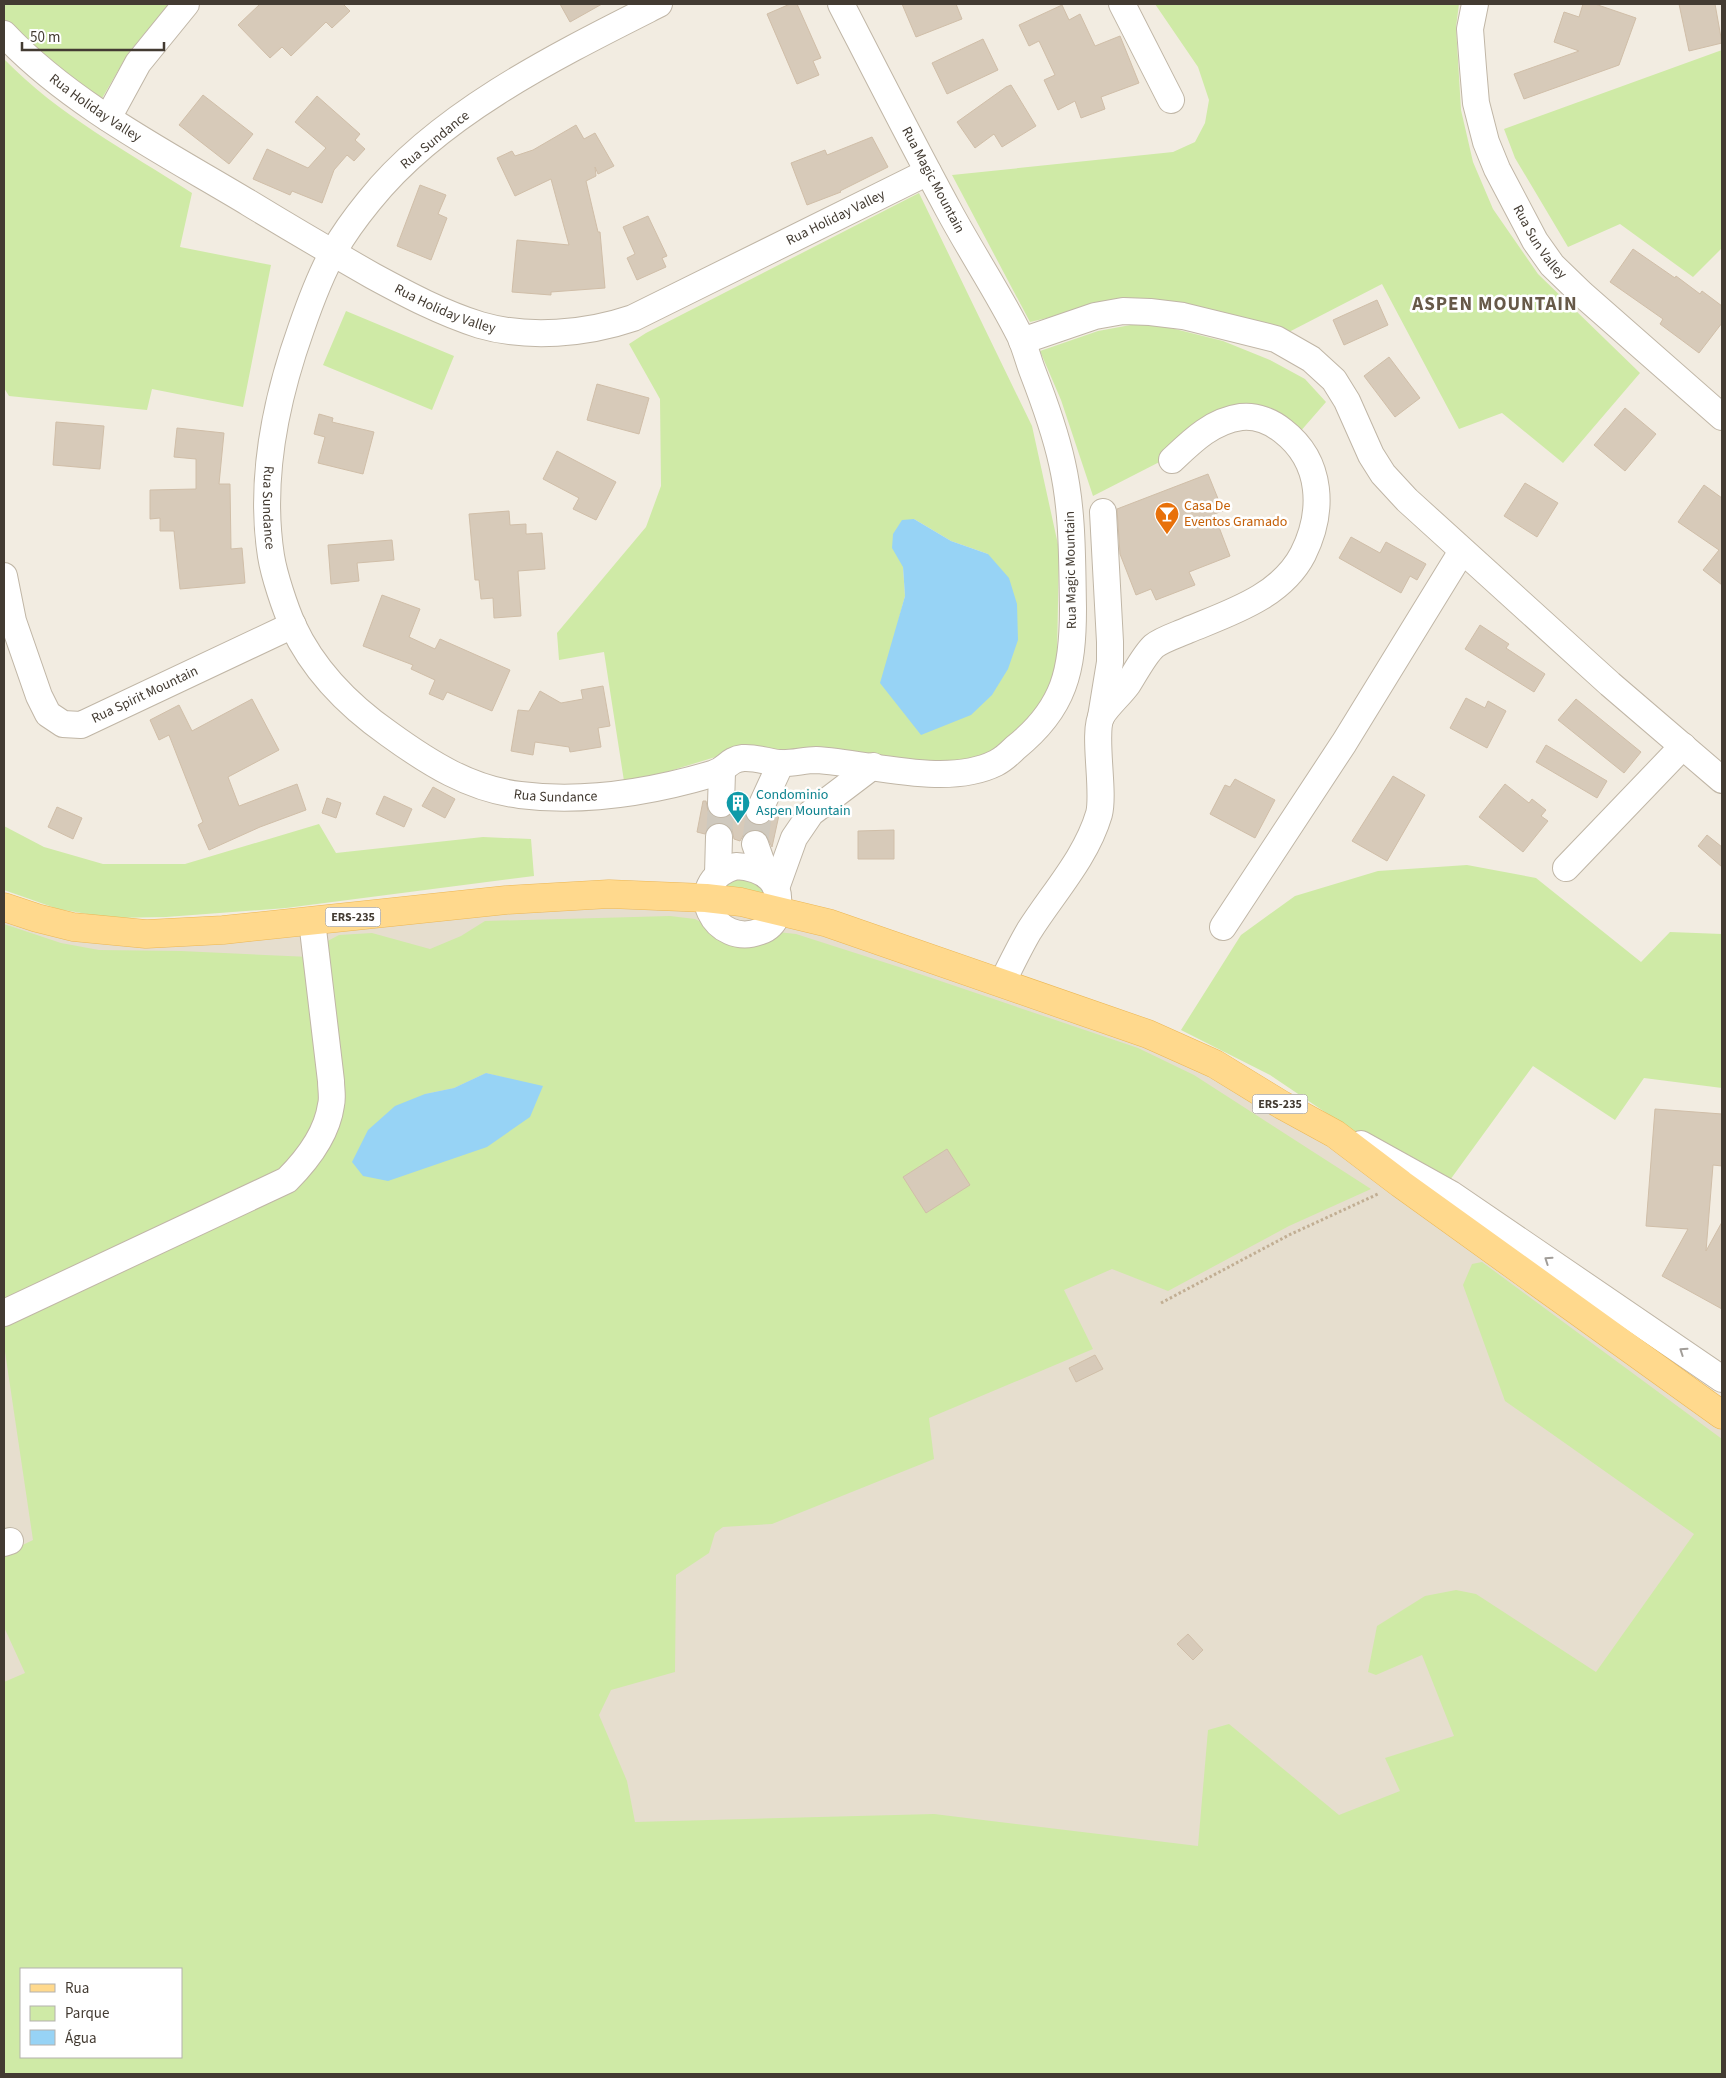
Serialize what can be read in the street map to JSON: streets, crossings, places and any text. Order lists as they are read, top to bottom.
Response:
{
  "streets": {
    "main road": ["ERS-235"],
    "street": [
      "Rua Holiday Valley",
      "Rua Sundance",
      "Rua Magic Mountain",
      "Rua Sun Valley",
      "Rua Spirit Mountain"
    ]
  },
  "crossings": [
    ["Rua Holiday Valley", "Rua Sundance"],
    ["Rua Holiday Valley", "Rua Magic Mountain"],
    ["Rua Sundance", "Rua Magic Mountain"],
    ["Rua Sundance", "Rua Spirit Mountain"]
  ],
  "districts": ["ASPEN MOUNTAIN"],
  "places": {
    "bar": ["Casa De Eventos Gramado"],
    "building": ["Condominio Aspen Mountain"]
  },
  "legend": ["Rua", "Parque", "Água"],
  "scale_bar": "50 m"
}
